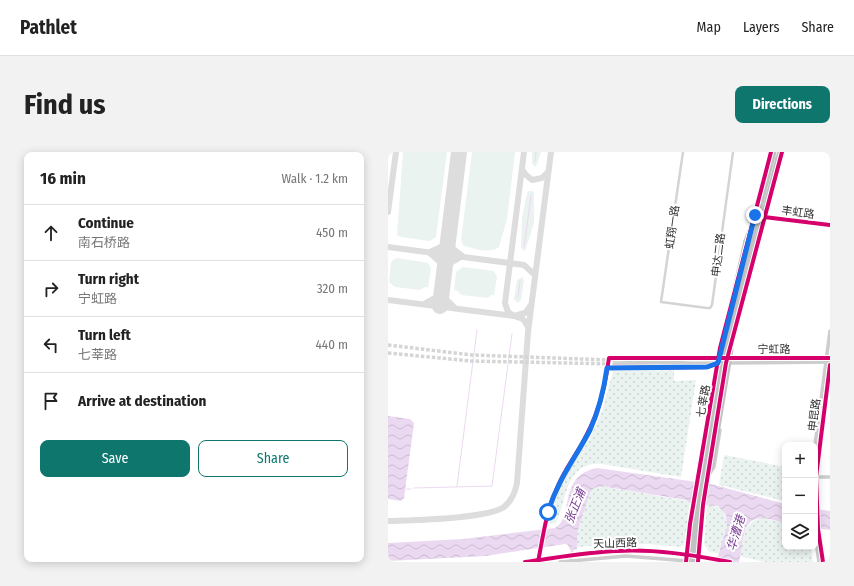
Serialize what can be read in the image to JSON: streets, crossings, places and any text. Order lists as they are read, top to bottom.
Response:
{
  "streets": {
    "main road": [
      "宁虹路",
      "七莘路",
      "申昆路",
      "天山西路"
    ],
    "street": ["丰虹路", "虹翔一路", "申达二路"]
  },
  "crossings": [
    ["丰虹路", "七莘路"],
    ["虹翔一路", "申达二路"],
    ["宁虹路", "七莘路"],
    ["宁虹路", "申昆路"],
    ["七莘路", "天山西路"]
  ],
  "water": ["张正浦", "华漕港"],
  "page": {
    "header": "Pathlet",
    "nav": ["Map", "Layers", "Share"],
    "buttons": [
      "Directions",
      ["Save", "Share"]
    ],
    "title": "Find us",
    "heading": ["16 min", "Walk · 1.2 km"],
    "list": [
      ["Continue", "南石桥路", "450 m"],
      ["Turn right", "宁虹路", "320 m"],
      ["Turn left", "七莘路", "440 m"],
      "Arrive at destination"
    ],
    "map_buttons": ["+", "−"]
  }
}
